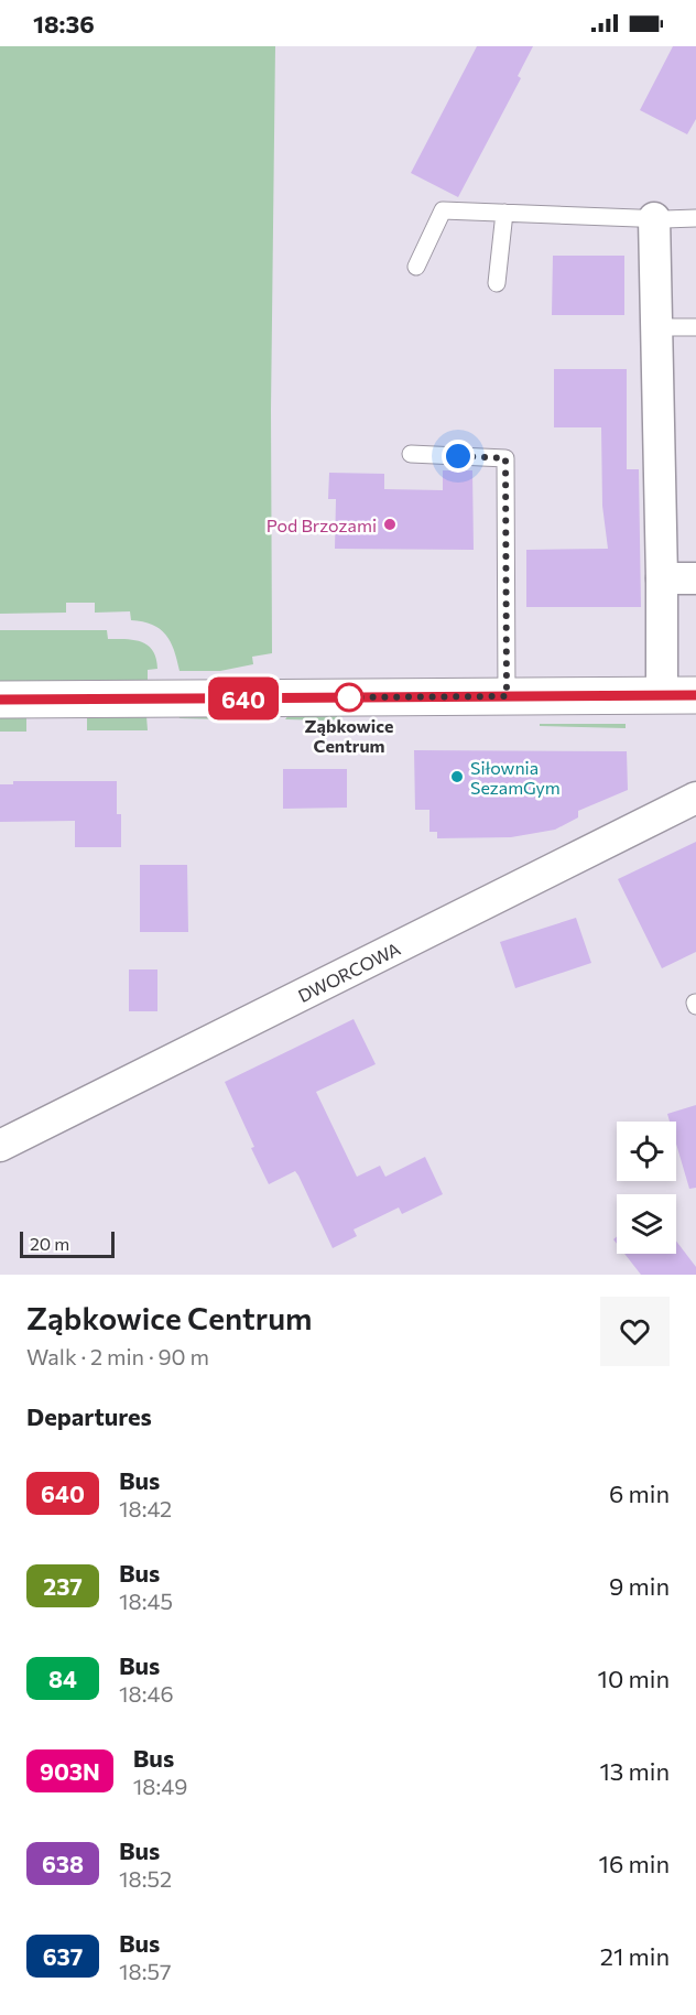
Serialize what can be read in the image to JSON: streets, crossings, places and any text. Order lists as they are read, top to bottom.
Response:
{
  "streets": {
    "street": ["DWORCOWA"]
  },
  "places": ["Pod Brzozami", "Ząbkowice Centrum", "Siłownia SezamGym"],
  "lines": ["bus line 640"],
  "scale_bar": "20 m",
  "page": {
    "status": "18:36",
    "on_map": "640",
    "scale": "20 m",
    "heading": [
      ["Ząbkowice Centrum", "Walk · 2 min · 90 m"],
      "Departures"
    ],
    "list": [
      {
        "mark": "640",
        "name": "Bus",
        "note": "18:42",
        "value": "6 min"
      },
      {
        "mark": "237",
        "name": "Bus",
        "note": "18:45",
        "value": "9 min"
      },
      {
        "mark": "84",
        "name": "Bus",
        "note": "18:46",
        "value": "10 min"
      },
      {
        "mark": "903N",
        "name": "Bus",
        "note": "18:49",
        "value": "13 min"
      },
      {
        "mark": "638",
        "name": "Bus",
        "note": "18:52",
        "value": "16 min"
      },
      {
        "mark": "637",
        "name": "Bus",
        "note": "18:57",
        "value": "21 min"
      }
    ]
  }
}
